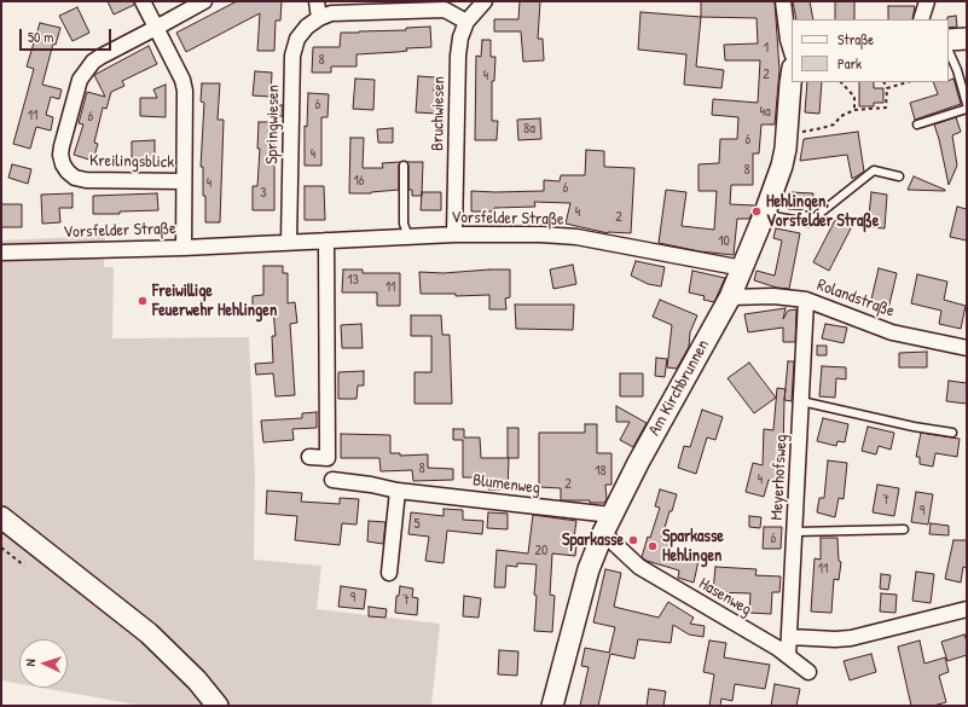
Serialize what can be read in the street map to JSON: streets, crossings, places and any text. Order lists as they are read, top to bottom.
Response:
{
  "streets": {
    "main road": ["Am Kirchbrunnen"],
    "street": [
      "Bruchwiesen",
      "Springwiesen",
      "Kreilingsblick",
      "Vorsfelder Straße",
      "Rolandstraße",
      "Meyerhofsweg",
      "Blumenweg",
      "Hasenweg"
    ]
  },
  "crossings": [
    ["Bruchwiesen", "Springwiesen"],
    ["Bruchwiesen", "Vorsfelder Straße"],
    ["Springwiesen", "Vorsfelder Straße"],
    ["Vorsfelder Straße", "Am Kirchbrunnen"],
    ["Rolandstraße", "Am Kirchbrunnen"],
    ["Rolandstraße", "Meyerhofsweg"],
    ["Am Kirchbrunnen", "Blumenweg"],
    ["Am Kirchbrunnen", "Hasenweg"],
    ["Meyerhofsweg", "Hasenweg"]
  ],
  "places": [
    "Hehlingen, Vorsfelder Straße",
    "Freiwillige Feuerwehr Hehlingen",
    "Sparkasse",
    "Sparkasse Hehlingen"
  ],
  "house_numbers": [
    "1",
    "8",
    "2",
    "4",
    "6",
    "4a",
    "11",
    "6",
    "8a",
    "6",
    "4",
    "8",
    "16",
    "4",
    "6",
    "3",
    "4",
    "2",
    "10",
    "13",
    "11",
    "8",
    "18",
    "4",
    "2",
    "7",
    "9",
    "5",
    "6",
    "20",
    "11",
    "9",
    "7"
  ],
  "legend": ["Straße", "Park"],
  "scale_bar": "50 m",
  "north": "left"
}
